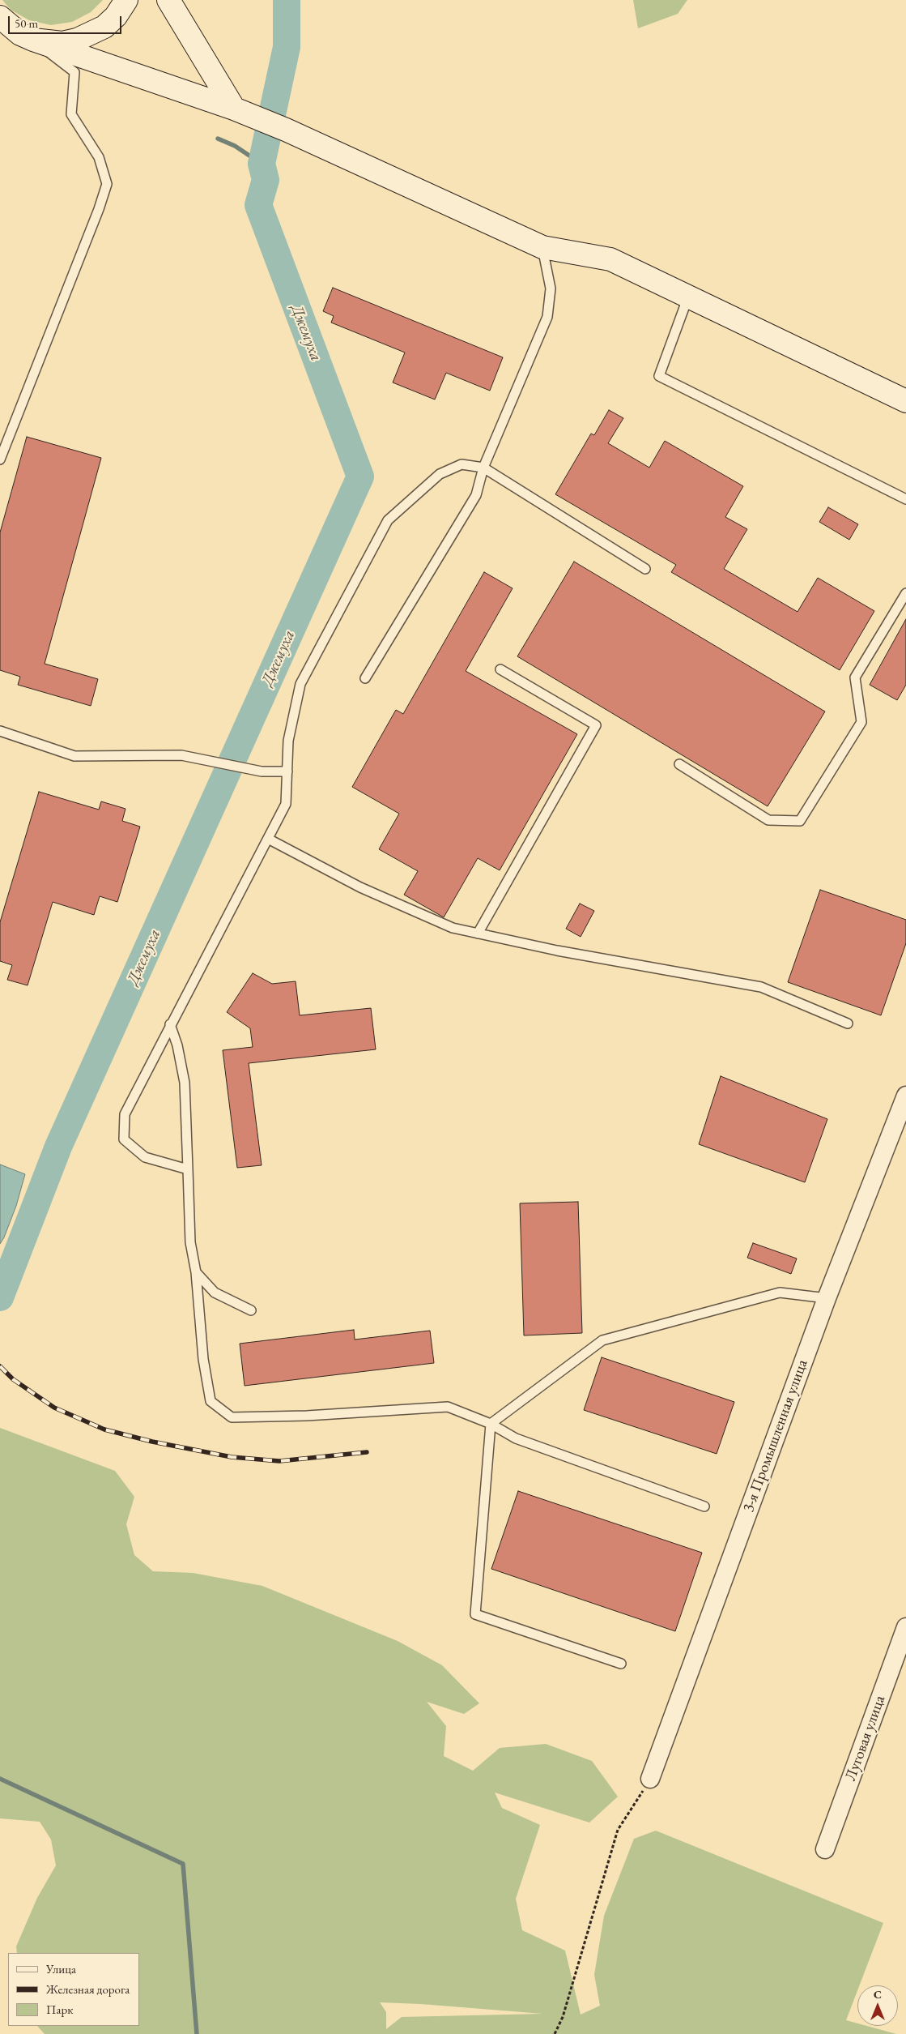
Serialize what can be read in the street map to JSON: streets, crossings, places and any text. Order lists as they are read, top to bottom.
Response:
{
  "streets": {
    "street": ["3-я Промышленная улица", "Луговая улица"]
  },
  "water": ["Джемуха"],
  "legend": ["Улица", "Железная дорога", "Парк"],
  "scale_bar": "50 m",
  "north": "top"
}
